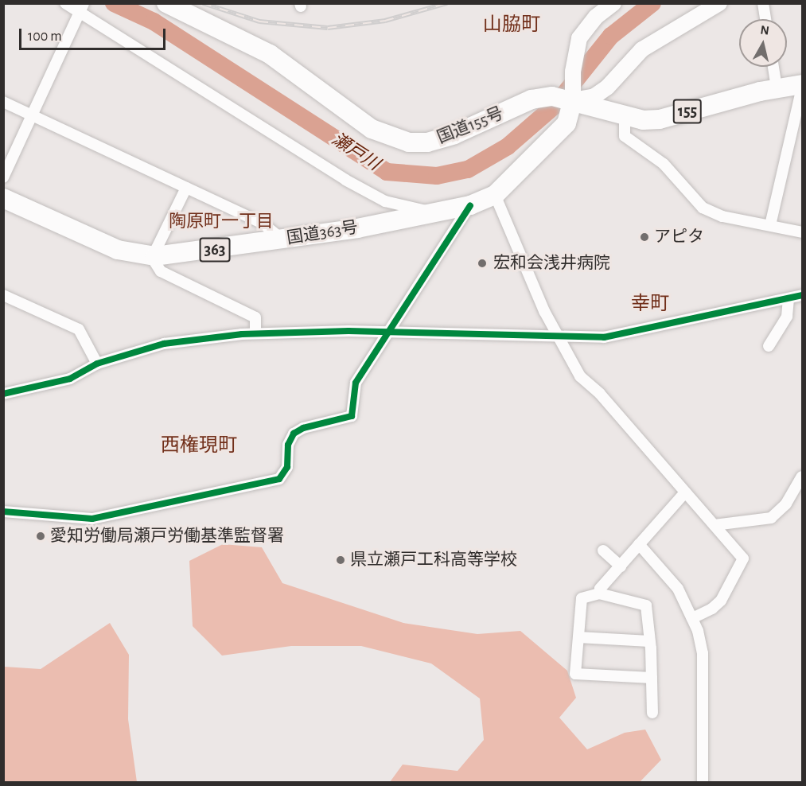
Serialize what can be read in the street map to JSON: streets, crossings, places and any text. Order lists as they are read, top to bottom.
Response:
{
  "streets": {
    "highway": [
      "155",
      "国道155号",
      "国道363号",
      "363"
    ]
  },
  "crossings": [
    ["国道155号", "国道363号"]
  ],
  "districts": [
    "山脇町",
    "陶原町一丁目",
    "幸町",
    "西権現町"
  ],
  "water": ["瀬戸川"],
  "places": [
    "アピタ",
    "宏和会浅井病院",
    "愛知労働局瀬戸労働基準監督署",
    "県立瀬戸工科高等学校"
  ],
  "scale_bar": "100 m",
  "north": "top"
}
